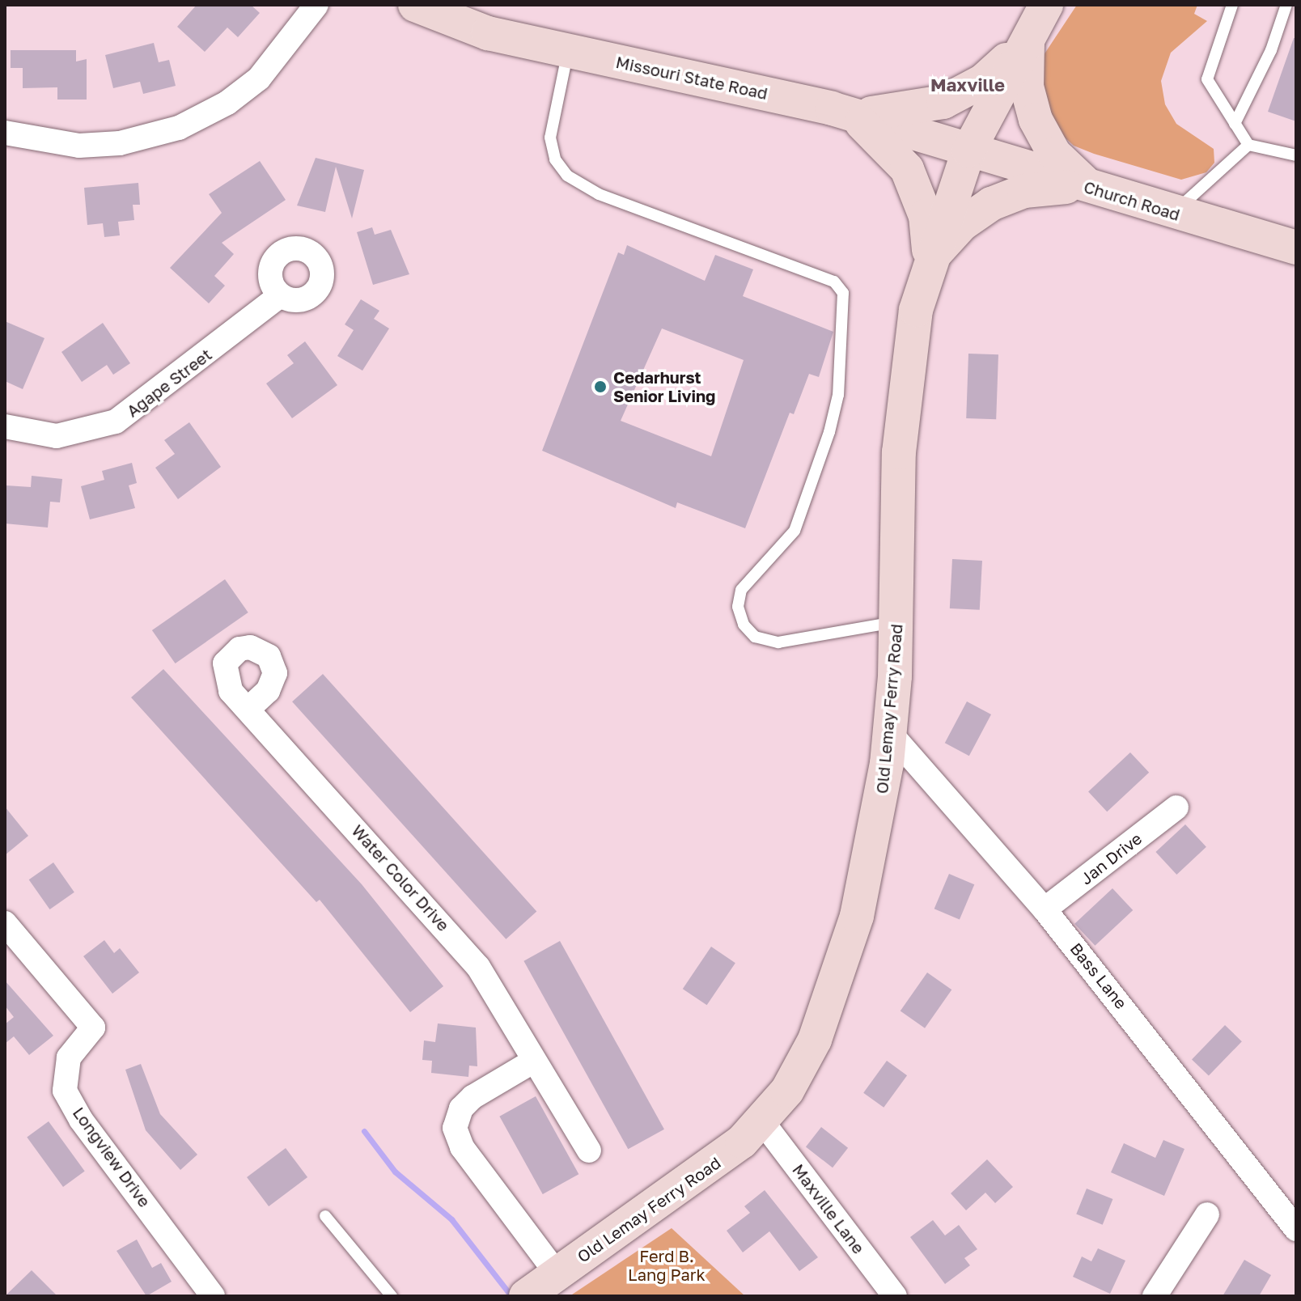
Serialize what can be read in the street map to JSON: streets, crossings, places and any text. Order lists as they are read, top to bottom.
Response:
{
  "streets": {
    "main road": ["Missouri State Road", "Church Road", "Old Lemay Ferry Road"],
    "street": [
      "Agape Street",
      "Jan Drive",
      "Water Color Drive",
      "Bass Lane",
      "Longview Drive",
      "Maxville Lane"
    ]
  },
  "crossings": [
    ["Missouri State Road", "Church Road"],
    ["Missouri State Road", "Old Lemay Ferry Road"],
    ["Church Road", "Old Lemay Ferry Road"],
    ["Old Lemay Ferry Road", "Bass Lane"],
    ["Old Lemay Ferry Road", "Maxville Lane"],
    ["Jan Drive", "Bass Lane"]
  ],
  "districts": ["Maxville"],
  "parks": ["Ferd B. Lang Park"],
  "places": ["Cedarhurst Senior Living"]
}
